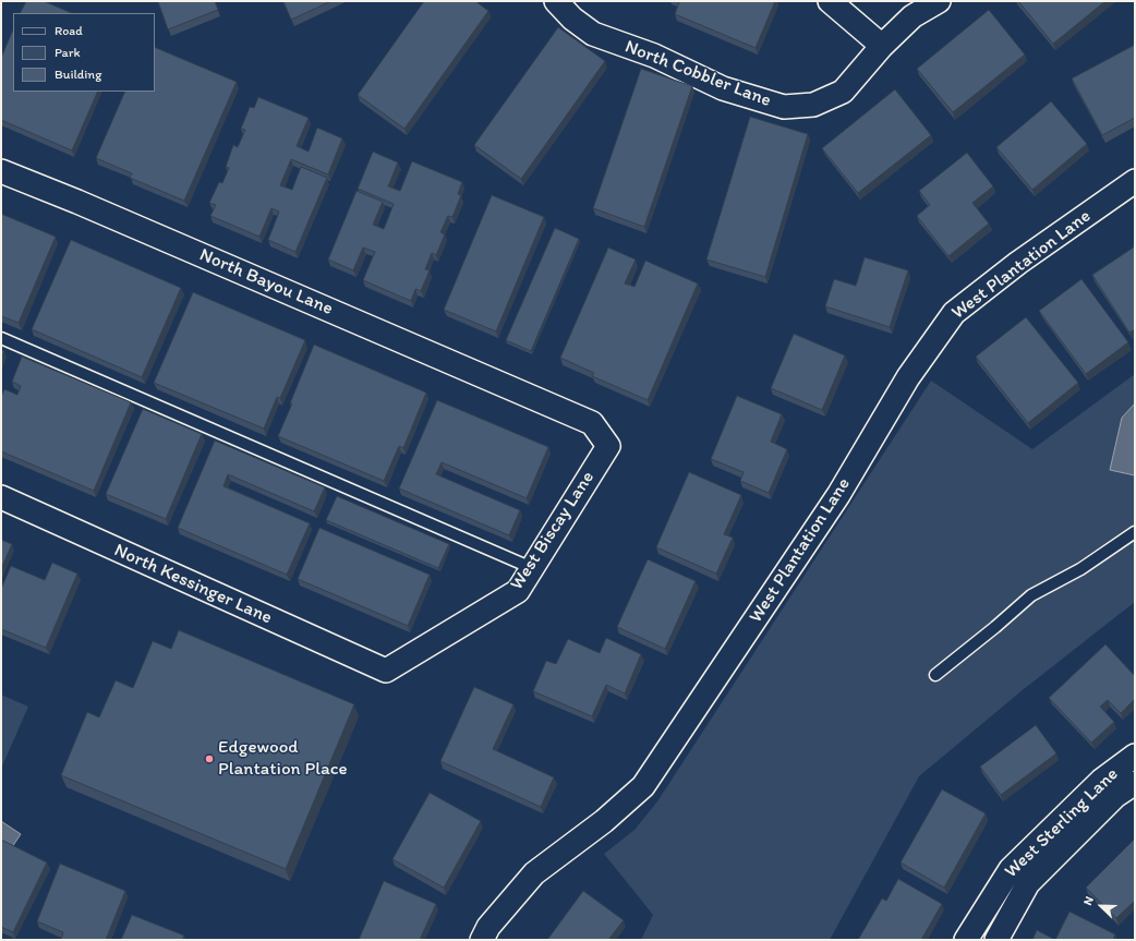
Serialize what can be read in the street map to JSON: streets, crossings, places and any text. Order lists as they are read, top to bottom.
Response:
{
  "streets": {
    "street": [
      "North Cobbler Lane",
      "West Plantation Lane",
      "North Bayou Lane",
      "West Biscay Lane",
      "North Kessinger Lane",
      "West Sterling Lane"
    ]
  },
  "crossings": [
    ["North Bayou Lane", "West Biscay Lane"],
    ["West Biscay Lane", "North Kessinger Lane"]
  ],
  "places": ["Edgewood Plantation Place"],
  "legend": ["Road", "Park", "Building"],
  "north": "top left"
}
